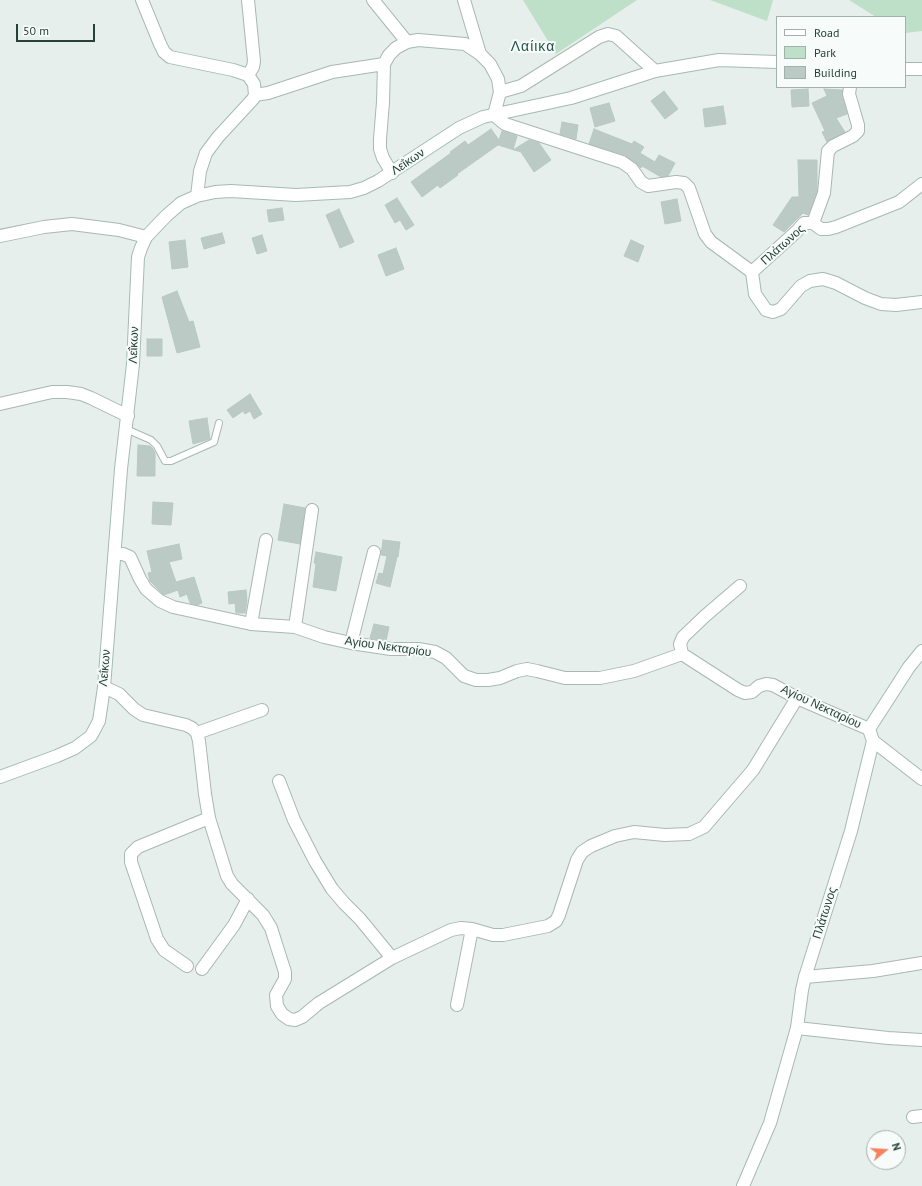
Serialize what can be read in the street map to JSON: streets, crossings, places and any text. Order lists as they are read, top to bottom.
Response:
{
  "streets": {
    "street": ["Λεΐκων", "Πλάτωνος", "Αγίου Νεκταρίου"]
  },
  "crossings": [
    ["Λεΐκων", "Αγίου Νεκταρίου"],
    ["Πλάτωνος", "Αγίου Νεκταρίου"]
  ],
  "districts": ["Λαίικα"],
  "legend": ["Road", "Park", "Building"],
  "scale_bar": "50 m",
  "north": "right"
}
